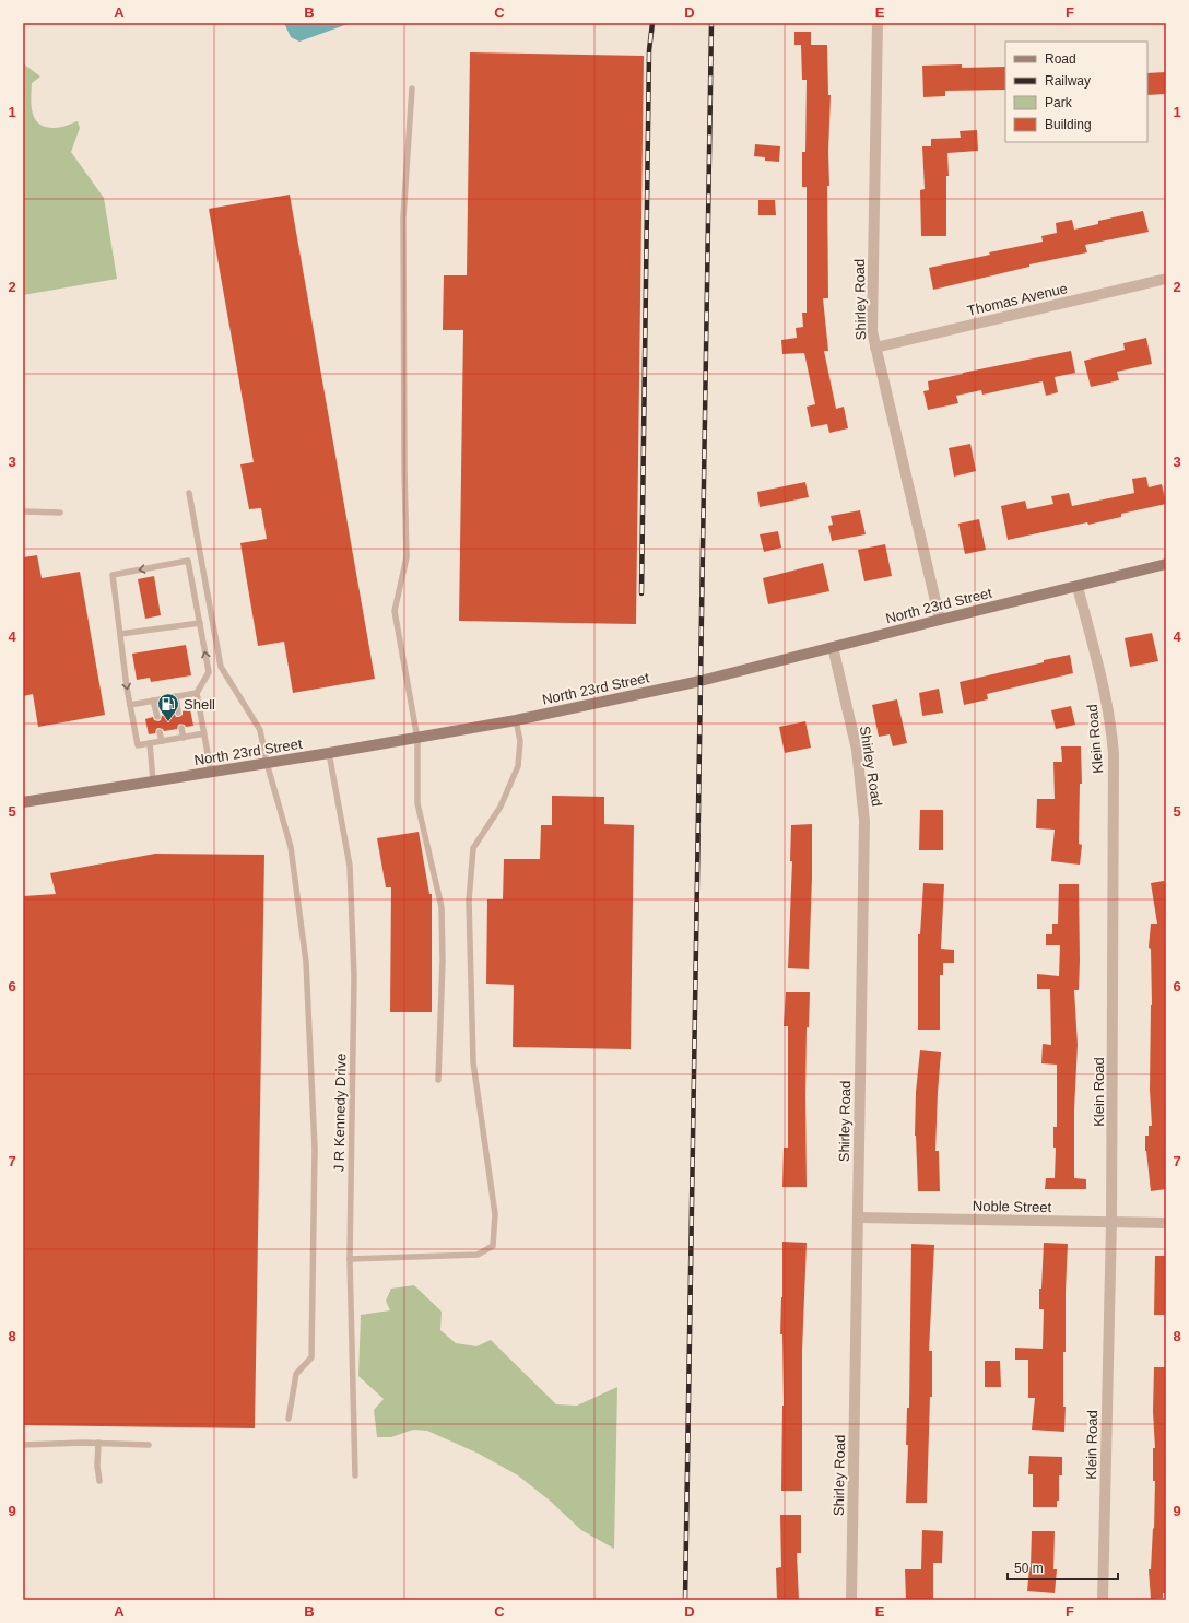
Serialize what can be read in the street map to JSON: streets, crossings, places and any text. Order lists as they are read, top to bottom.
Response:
{
  "streets": {
    "main road": ["North 23rd Street"],
    "street": [
      "Shirley Road",
      "Thomas Avenue",
      "Klein Road",
      "Noble Street"
    ],
    "lane": ["J R Kennedy Drive"]
  },
  "crossings": [
    ["Shirley Road", "Thomas Avenue"],
    ["Shirley Road", "North 23rd Street"],
    ["Shirley Road", "Noble Street"],
    ["North 23rd Street", "Klein Road"],
    ["North 23rd Street", "J R Kennedy Drive"],
    ["Klein Road", "Noble Street"]
  ],
  "places": {
    "fuel station": ["Shell"]
  },
  "legend": [
    "Road",
    "Railway",
    "Park",
    "Building"
  ],
  "scale_bar": "50 m",
  "grid": {
    "columns": [
      "A",
      "B",
      "C",
      "D",
      "E",
      "F"
    ],
    "rows": [
      "1",
      "2",
      "3",
      "4",
      "5",
      "6",
      "7",
      "8",
      "9"
    ]
  }
}
